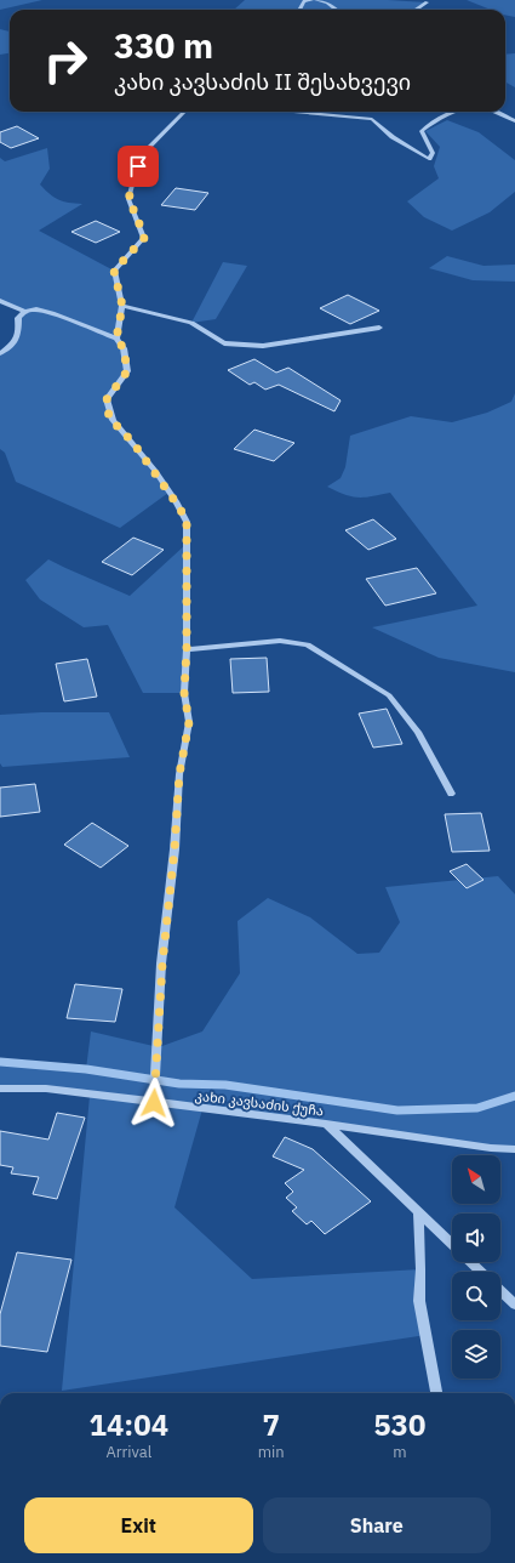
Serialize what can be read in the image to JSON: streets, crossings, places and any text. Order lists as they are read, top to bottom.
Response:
{
  "streets": {
    "street": ["კახი კავსაძის ქუჩა"]
  },
  "north": "top left",
  "page": {
    "turn": ["330 m", "კახი კავსაძის II შესახვევი"],
    "eta": [
      "14:04",
      "Arrival",
      "7",
      "min",
      "530",
      "m"
    ],
    "buttons": ["Exit", "Share"]
  }
}
